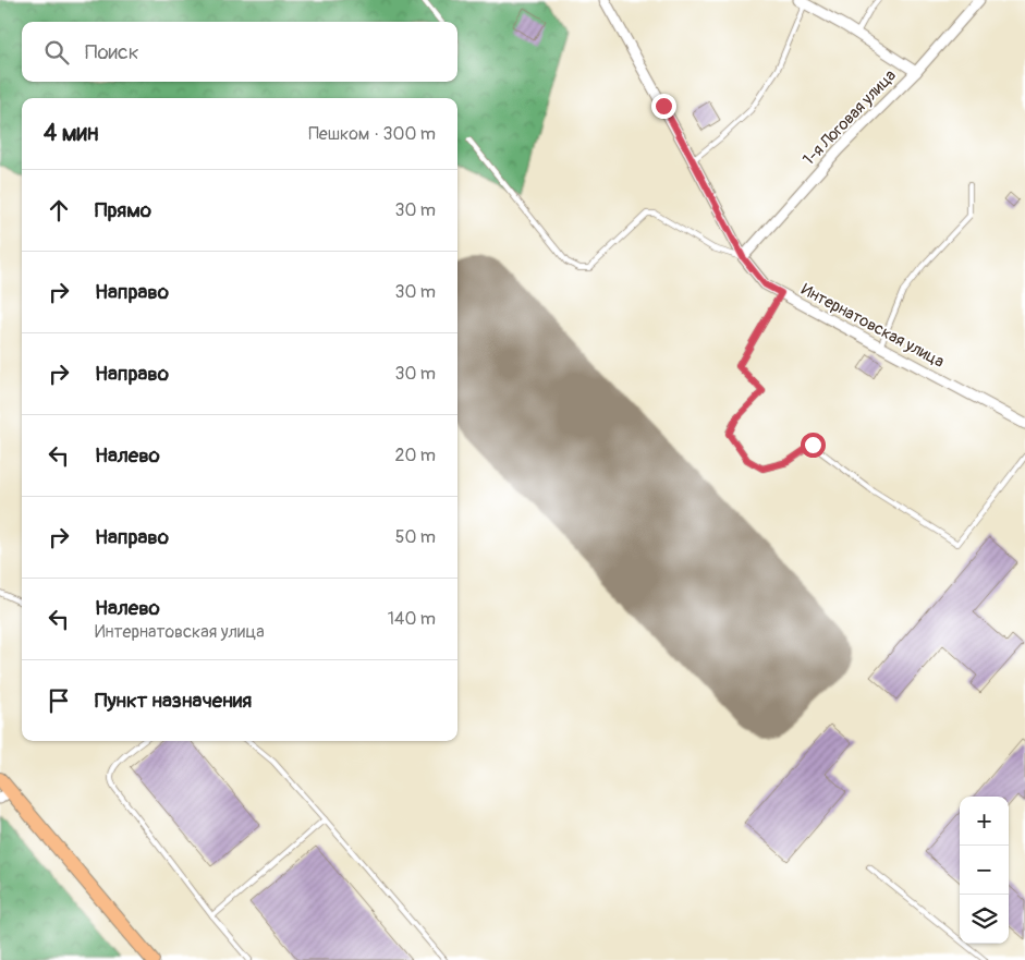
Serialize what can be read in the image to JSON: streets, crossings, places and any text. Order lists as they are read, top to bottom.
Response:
{
  "streets": {
    "street": ["1-я Логовая улица", "Интернатовская улица"]
  },
  "crossings": [
    ["1-я Логовая улица", "Интернатовская улица"]
  ],
  "page": {
    "search": "Поиск",
    "heading": ["4 мин", "Пешком · 300 m"],
    "list": [
      ["Прямо", "30 m"],
      ["Направо", "30 m"],
      ["Направо", "30 m"],
      ["Налево", "20 m"],
      ["Направо", "50 m"],
      ["Налево", "Интернатовская улица", "140 m"],
      "Пункт назначения"
    ],
    "map_buttons": ["+", "−"]
  }
}
